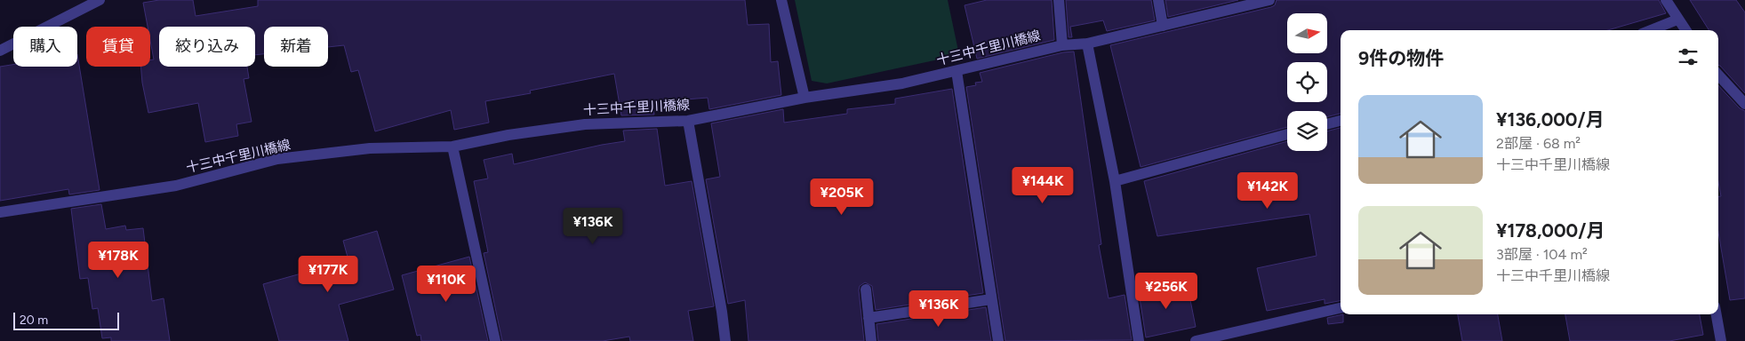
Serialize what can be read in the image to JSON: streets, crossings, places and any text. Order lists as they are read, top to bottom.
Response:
{
  "streets": {
    "street": ["十三中千里川橋線"]
  },
  "scale_bar": "20 m",
  "north": "right",
  "page": {
    "chip": [
      "購入",
      "賃貸",
      "絞り込み",
      "新着"
    ],
    "heading": "9件の物件",
    "list": [
      {
        "name": "¥136,000/月",
        "note": "2部屋 · 68 m² · 十三中千里川橋線"
      },
      {
        "name": "¥178,000/月",
        "note": "3部屋 · 104 m² · 十三中千里川橋線"
      }
    ],
    "price": [
      "¥144K",
      "¥142K",
      "¥205K",
      "¥136K",
      "¥178K",
      "¥177K",
      "¥110K",
      "¥256K",
      "¥136K"
    ],
    "scale": "20 m"
  }
}
